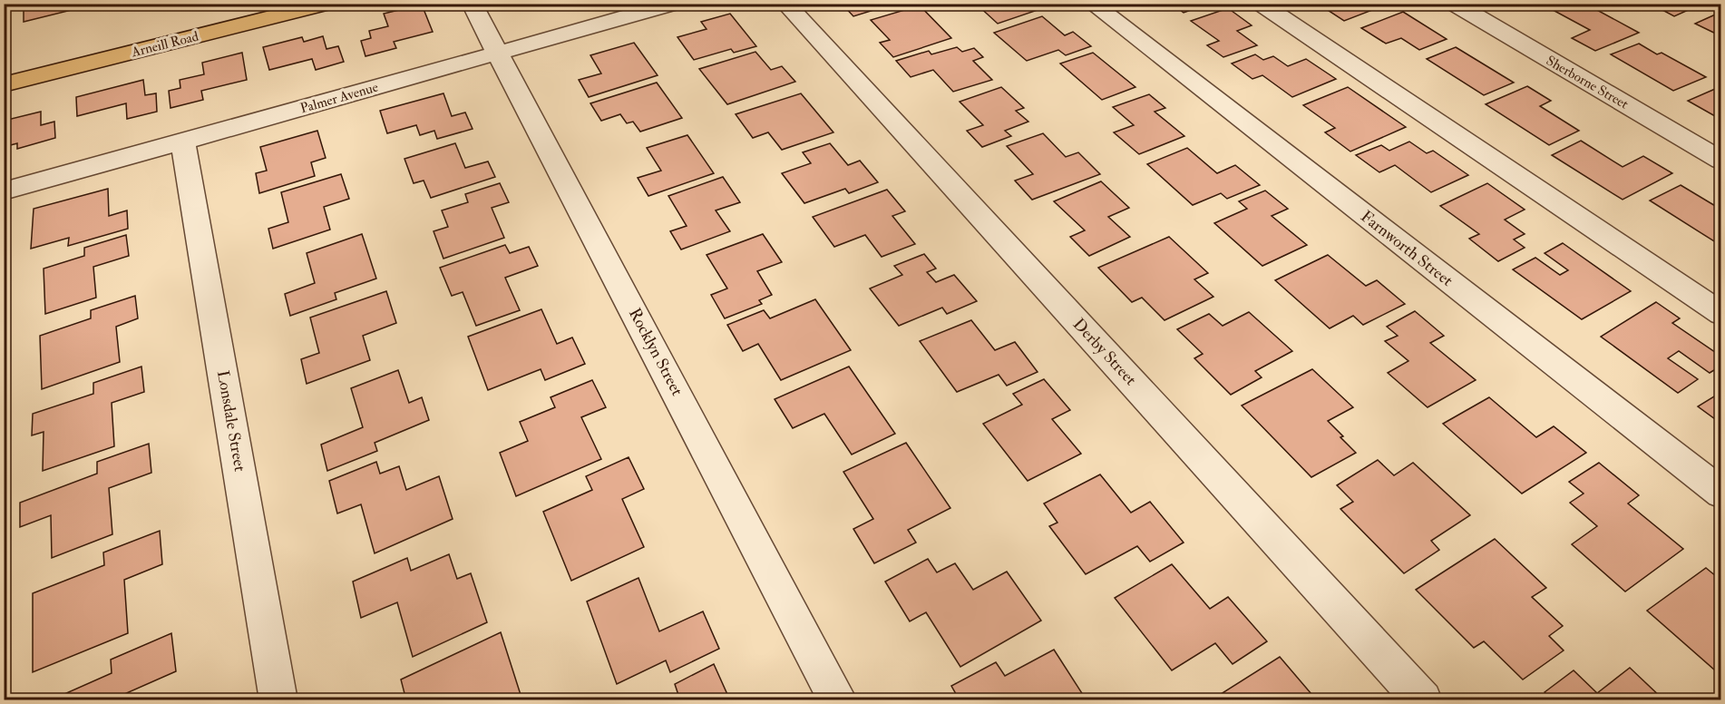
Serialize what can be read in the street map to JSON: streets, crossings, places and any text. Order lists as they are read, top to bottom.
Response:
{
  "streets": {
    "main road": ["Arneill Road"],
    "street": [
      "Sherborne Street",
      "Palmer Avenue",
      "Farnworth Street",
      "Rocklyn Street",
      "Derby Street",
      "Lonsdale Street"
    ]
  },
  "crossings": [
    ["Palmer Avenue", "Rocklyn Street"],
    ["Palmer Avenue", "Lonsdale Street"]
  ]
}
